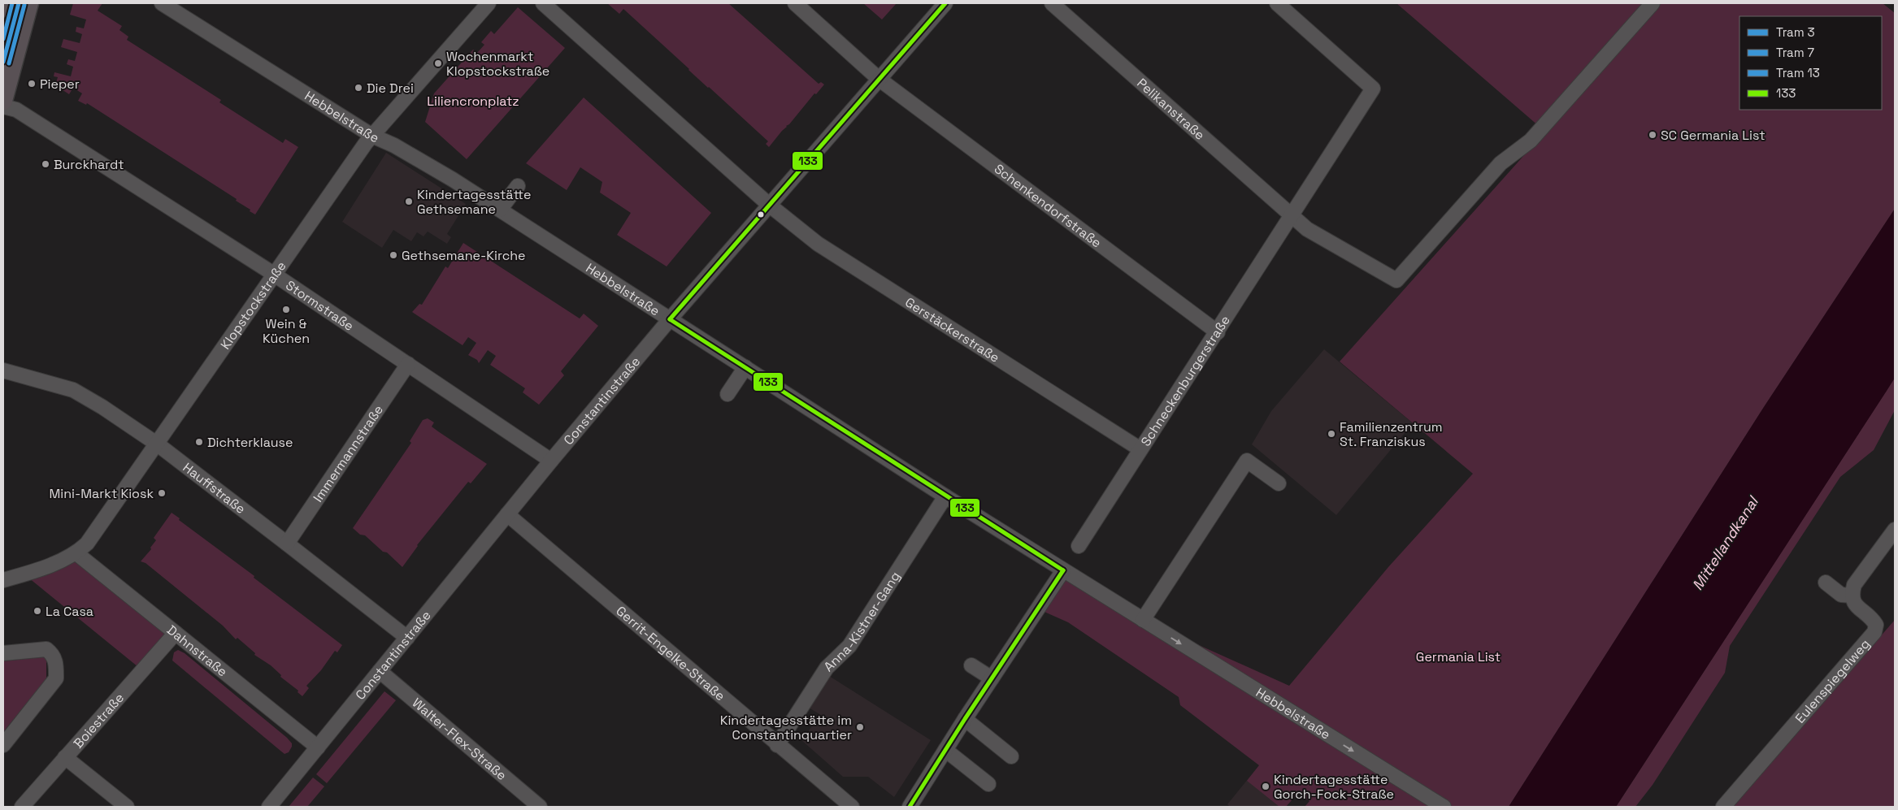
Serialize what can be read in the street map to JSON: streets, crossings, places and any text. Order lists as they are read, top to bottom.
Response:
{
  "streets": {
    "street": [
      "Pelikanstraße",
      "Hebbelstraße",
      "Schenkendorfstraße",
      "Klopstockstraße",
      "Stormstraße",
      "Gerstäckerstraße",
      "Schneckenburgerstraße",
      "Constantinstraße",
      "Immermannstraße",
      "Hauffstraße",
      "Anna-Kistner-Gang",
      "Dahnstraße",
      "Gerrit-Engelke-Straße",
      "Eulenspiegelweg",
      "Boiestraße",
      "Walter-Flex-Straße"
    ]
  },
  "crossings": [
    ["Pelikanstraße", "Schneckenburgerstraße"],
    ["Hebbelstraße", "Klopstockstraße"],
    ["Hebbelstraße", "Constantinstraße"],
    ["Hebbelstraße", "Anna-Kistner-Gang"],
    ["Schenkendorfstraße", "Schneckenburgerstraße"],
    ["Schenkendorfstraße", "Constantinstraße"],
    ["Klopstockstraße", "Stormstraße"],
    ["Klopstockstraße", "Hauffstraße"],
    ["Klopstockstraße", "Dahnstraße"],
    ["Stormstraße", "Constantinstraße"],
    ["Stormstraße", "Immermannstraße"],
    ["Gerstäckerstraße", "Schneckenburgerstraße"],
    ["Gerstäckerstraße", "Constantinstraße"],
    ["Constantinstraße", "Hauffstraße"],
    ["Constantinstraße", "Dahnstraße"],
    ["Constantinstraße", "Gerrit-Engelke-Straße"],
    ["Constantinstraße", "Walter-Flex-Straße"],
    ["Immermannstraße", "Hauffstraße"],
    ["Anna-Kistner-Gang", "Gerrit-Engelke-Straße"],
    ["Dahnstraße", "Boiestraße"]
  ],
  "water": ["Mittellandkanal"],
  "parks": ["Liliencronplatz", "Germania List"],
  "places": [
    "Wochenmarkt Klopstockstraße",
    "Pieper",
    "Die Drei",
    "SC Germania List",
    "Burckhardt",
    "Kindertagesstätte Gethsemane",
    "Gethsemane-Kirche",
    "Wein & Küchen",
    "Familienzentrum St. Franziskus",
    "Dichterklause",
    "Mini-Markt Kiosk",
    "La Casa",
    "Kindertagesstätte im Constantinquartier",
    "Kindertagesstätte Gorch-Fock-Straße"
  ],
  "lines": [
    "tram line 3",
    "tram line 13",
    "transit line 133",
    "tram line 7"
  ],
  "legend": [
    "Tram 3",
    "Tram 7",
    "Tram 13",
    "133"
  ]
}
